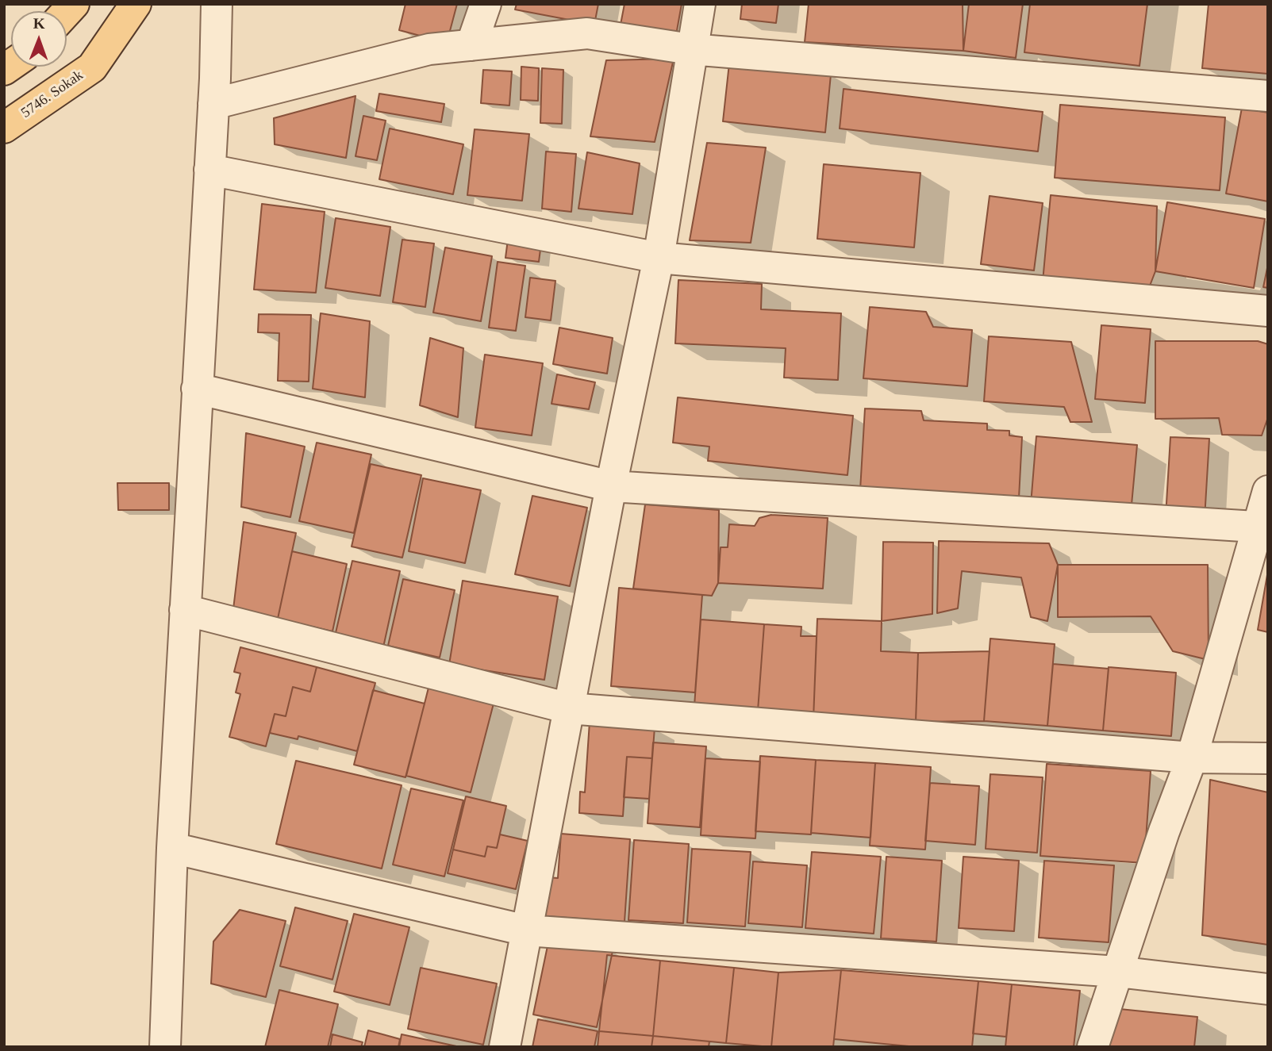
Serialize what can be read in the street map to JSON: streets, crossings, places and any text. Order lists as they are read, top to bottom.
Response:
{
  "streets": {
    "main road": ["5746. Sokak"]
  },
  "north": "top"
}
